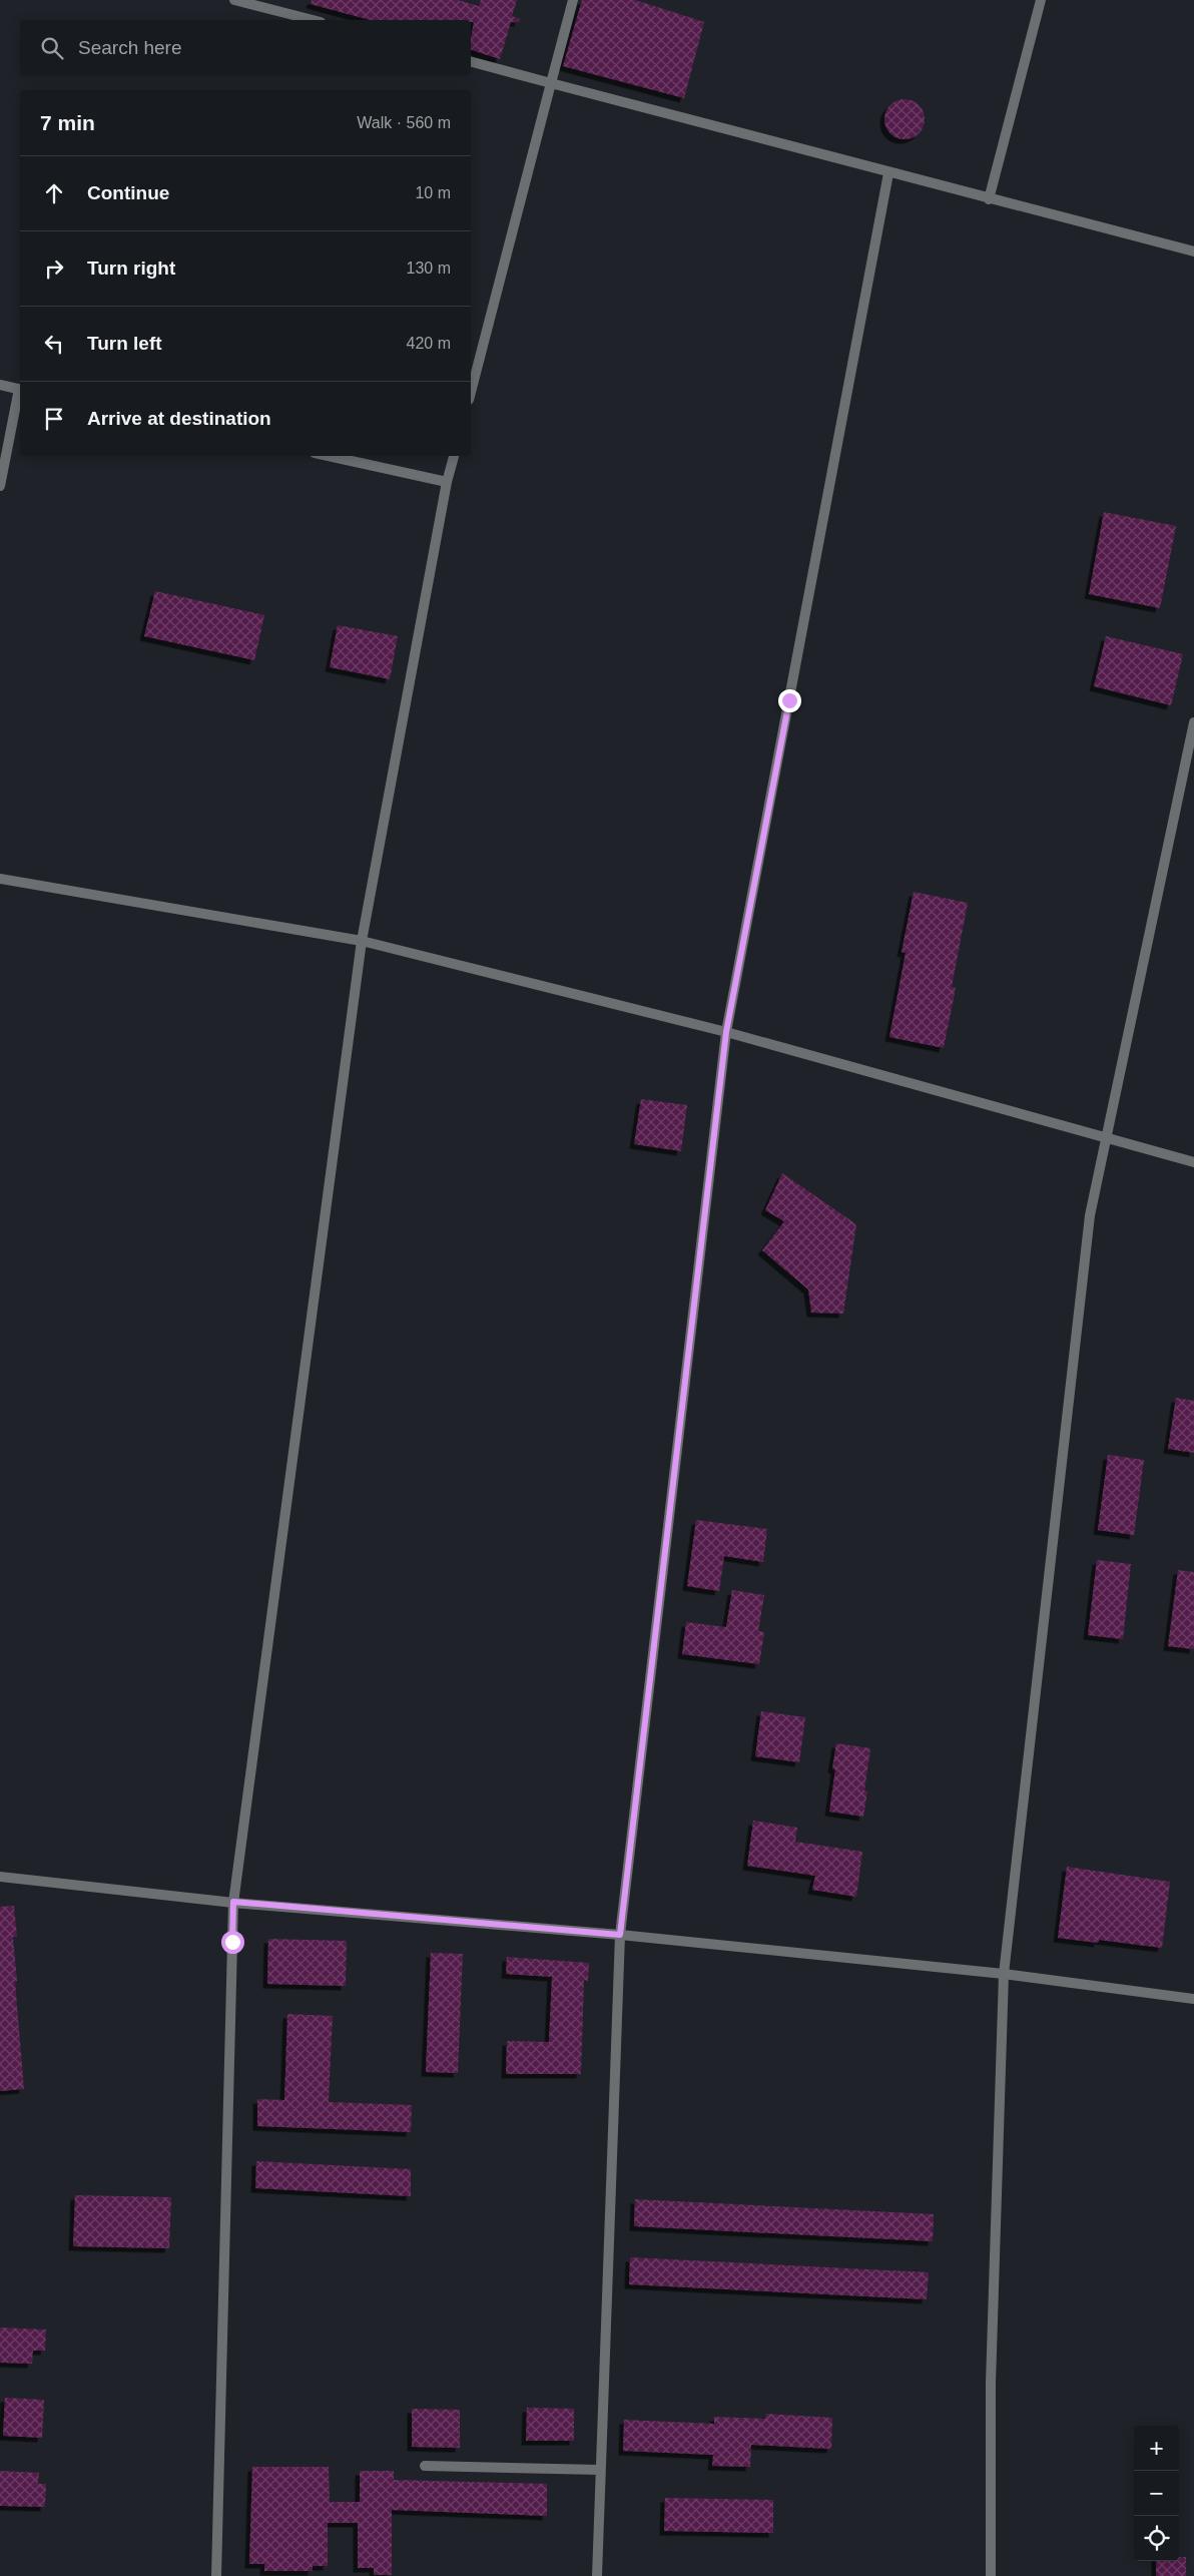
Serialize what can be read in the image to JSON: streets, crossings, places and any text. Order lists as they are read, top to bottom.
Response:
{
  "page": {
    "search": "Search here",
    "heading": ["7 min", "Walk · 560 m"],
    "list": [
      ["Continue", "10 m"],
      ["Turn right", "130 m"],
      ["Turn left", "420 m"],
      "Arrive at destination"
    ],
    "map_buttons": ["+", "−"]
  }
}
